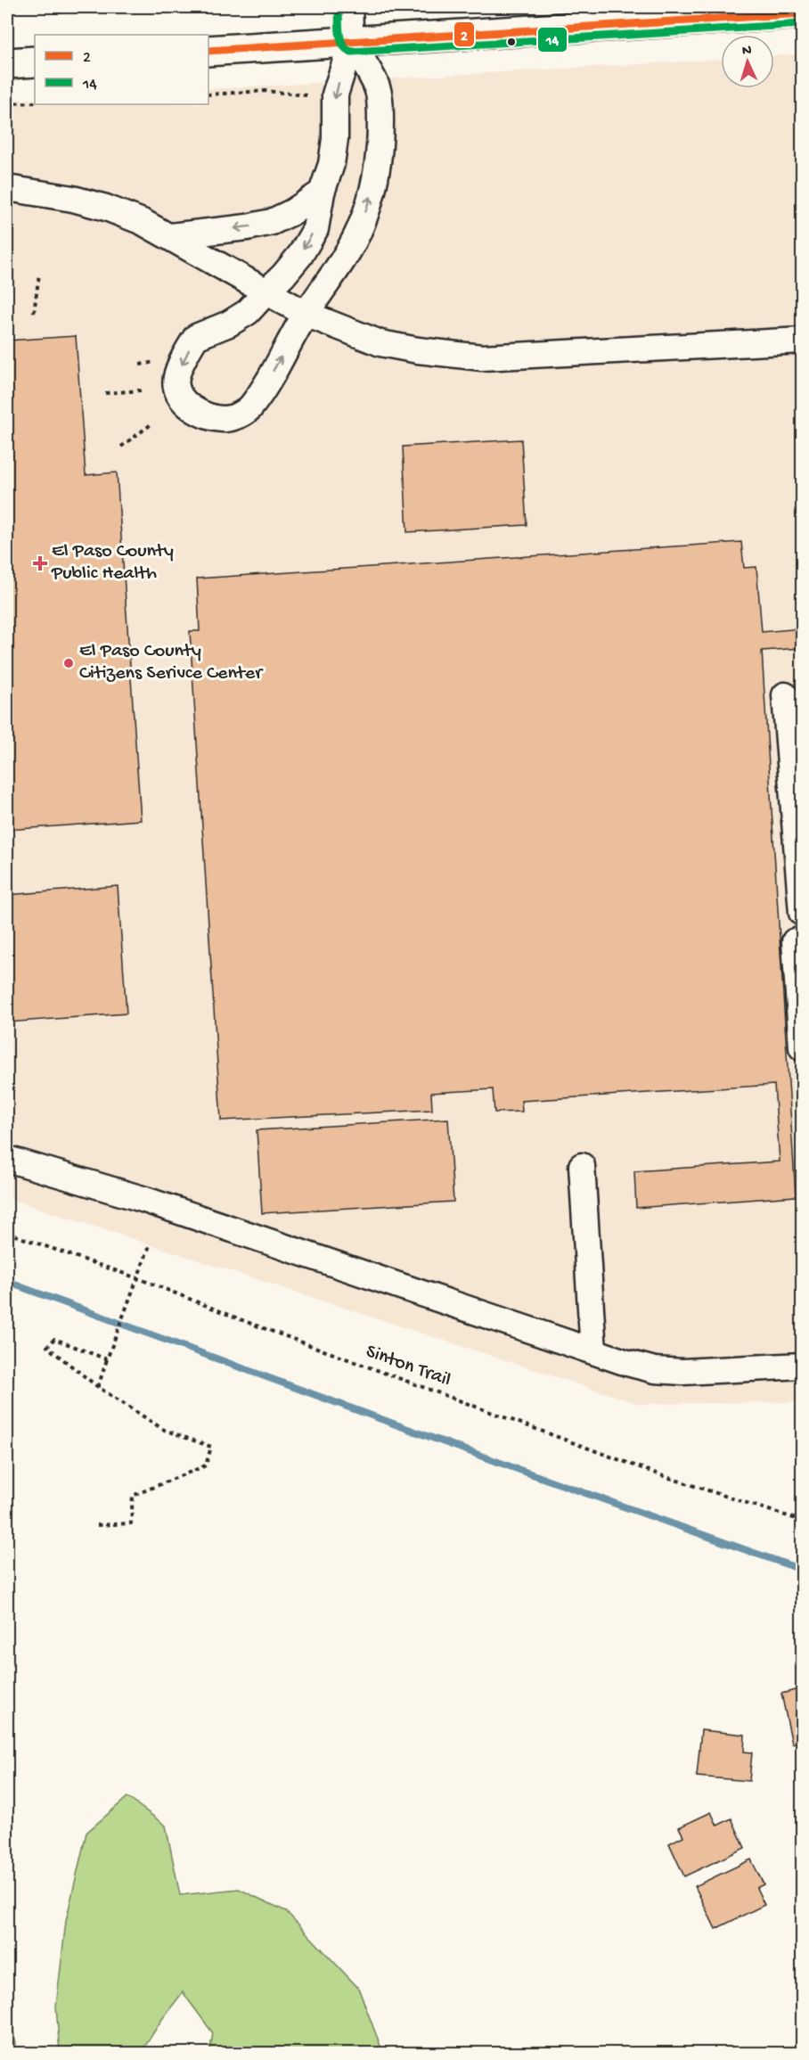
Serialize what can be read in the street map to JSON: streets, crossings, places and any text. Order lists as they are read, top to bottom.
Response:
{
  "streets": {
    "path": ["Sinton Trail"]
  },
  "places": {
    "health": ["El Paso County Public Health"],
    "other": ["El Paso County Citizens Serivce Center"]
  },
  "lines": ["transit line 14", "transit line 2"],
  "legend": ["2", "14"],
  "north": "top"
}
